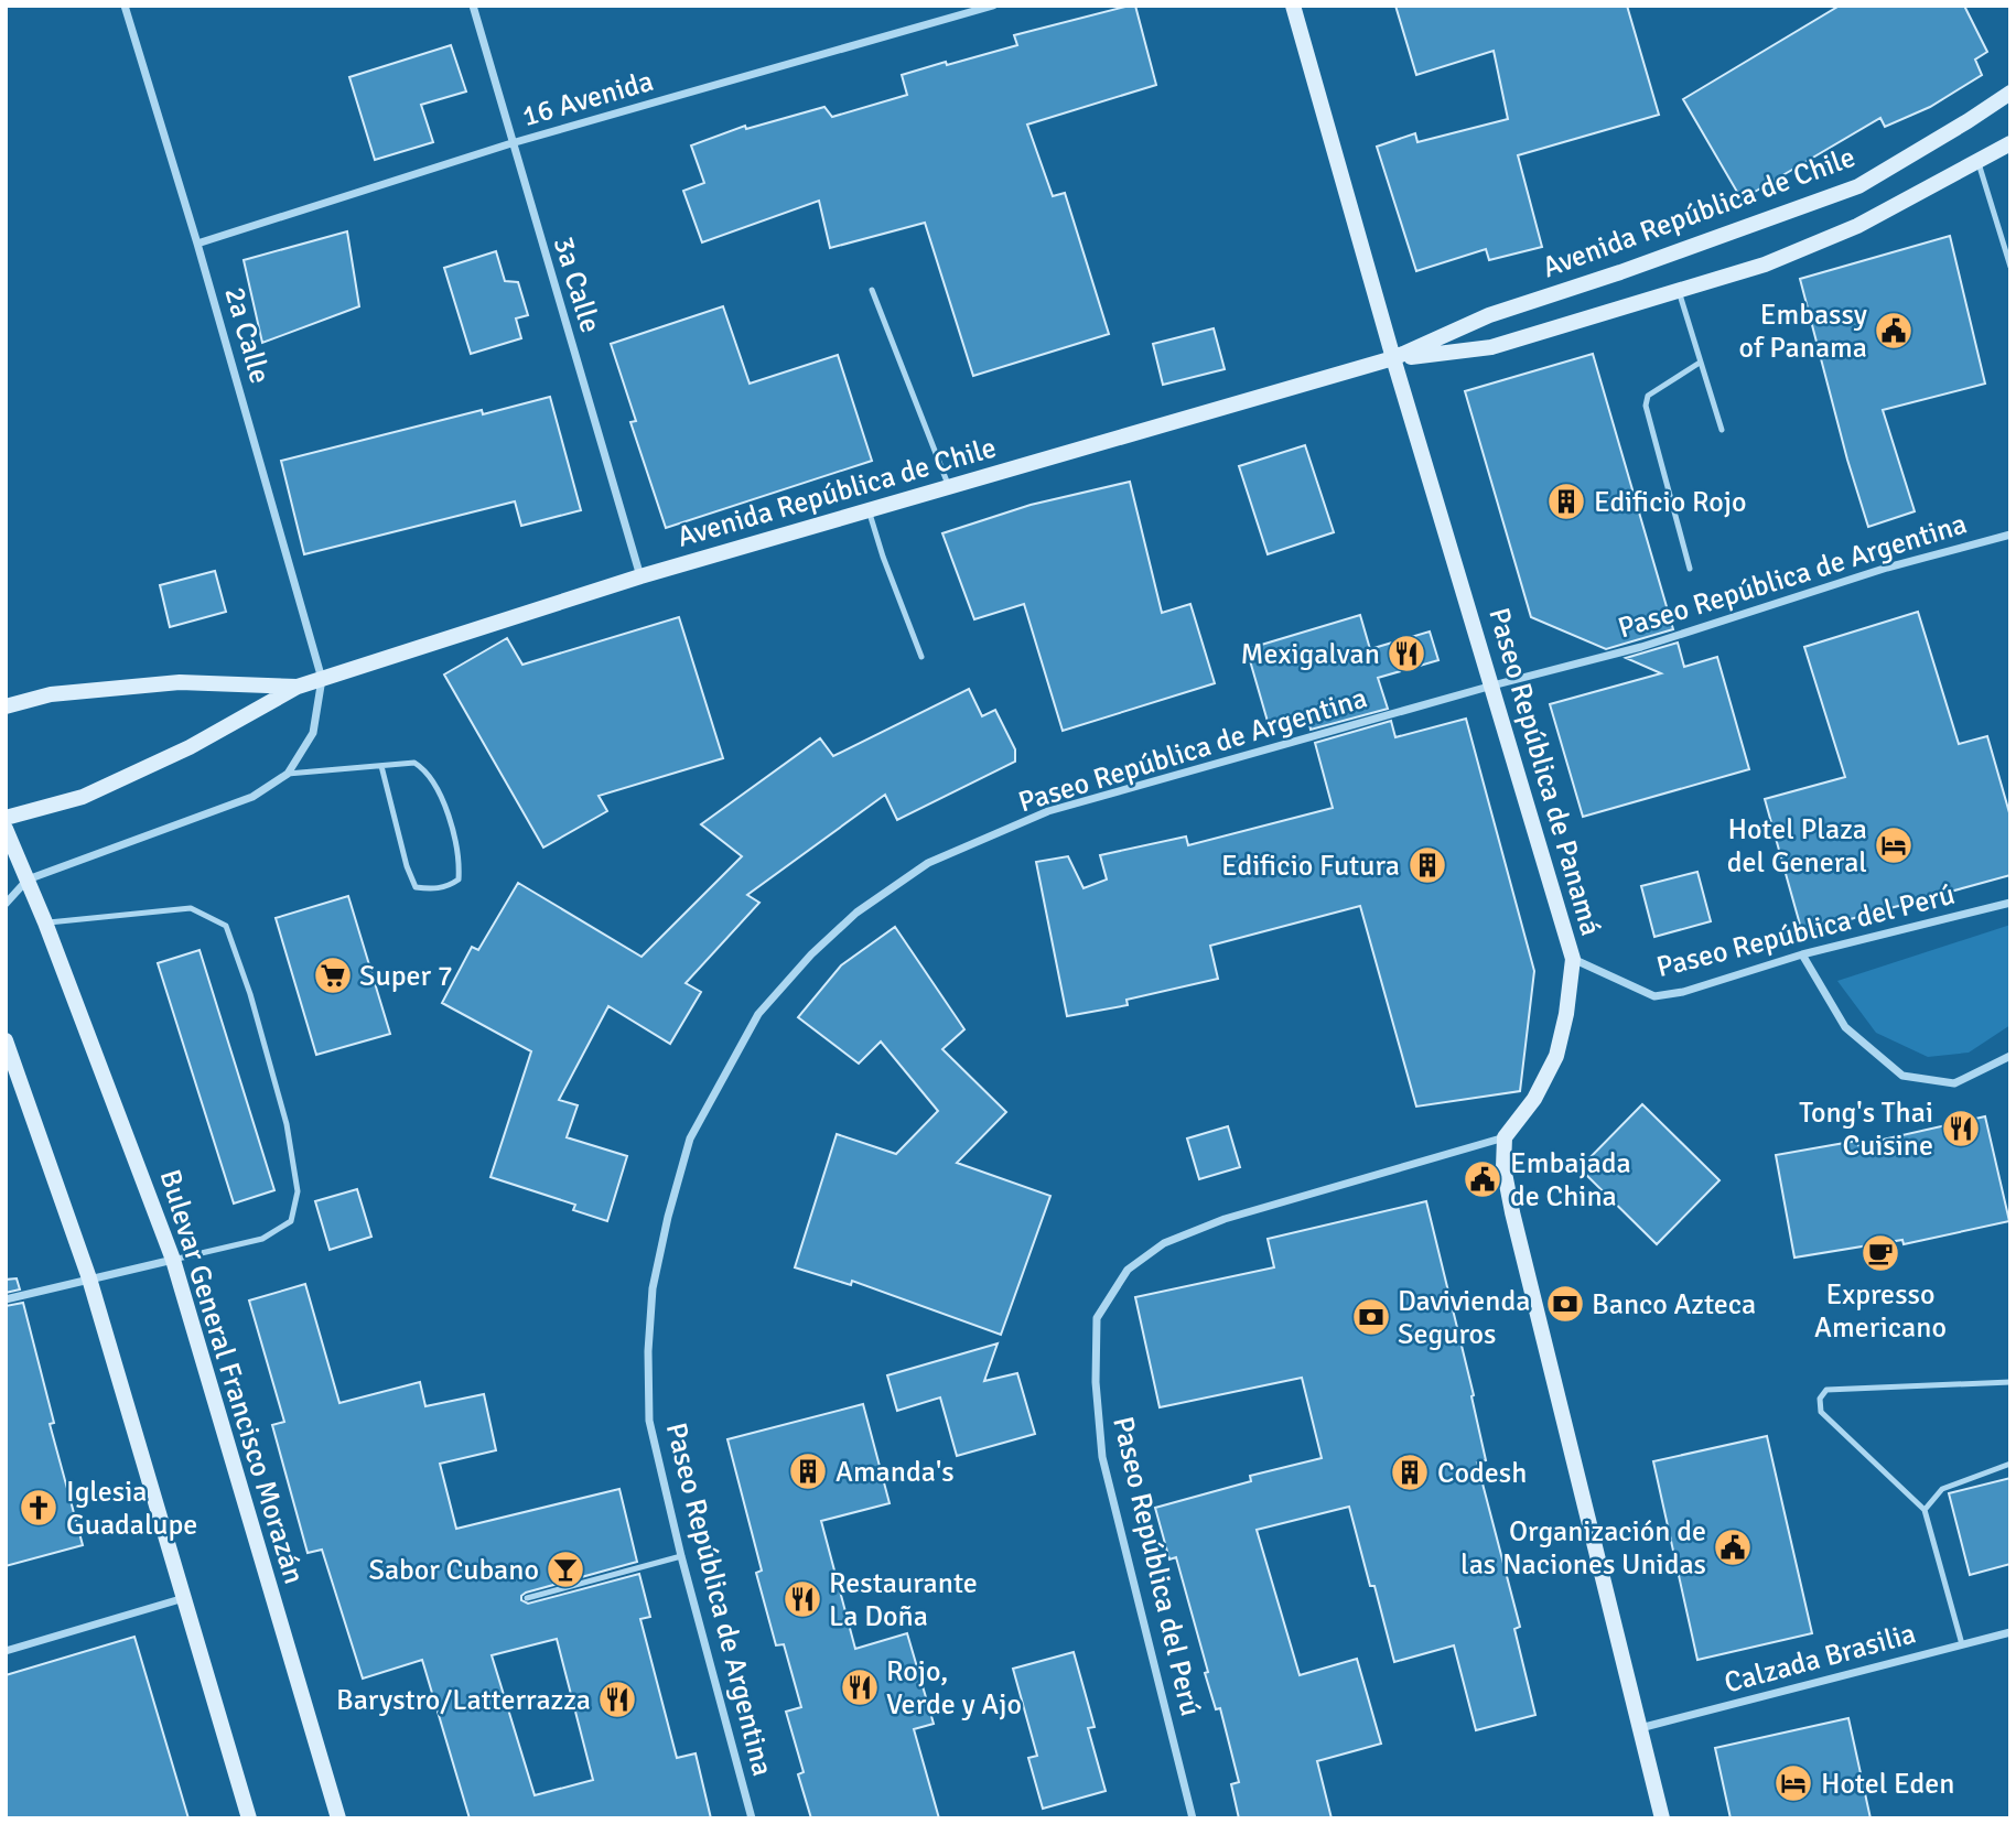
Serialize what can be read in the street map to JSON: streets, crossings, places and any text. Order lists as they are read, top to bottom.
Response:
{
  "streets": {
    "street": [
      "16 Avenida",
      "Avenida República de Chile",
      "3a Calle",
      "2a Calle",
      "Paseo República de Argentina",
      "Paseo República de Panamá",
      "Paseo República del Perú",
      "Bulevar General Francisco Morazán",
      "Calzada Brasilia"
    ]
  },
  "crossings": [
    ["16 Avenida", "3a Calle"],
    ["16 Avenida", "2a Calle"],
    ["Avenida República de Chile", "3a Calle"],
    ["Avenida República de Chile", "2a Calle"],
    ["Avenida República de Chile", "Paseo República de Panamá"],
    ["Paseo República de Argentina", "Paseo República de Panamá"],
    ["Paseo República de Panamá", "Paseo República del Perú"]
  ],
  "places": {
    "public building": ["Embassy of Panama", "Embajada de China", "Organización de las Naciones Unidas"],
    "building": [
      "Edificio Rojo",
      "Edificio Futura",
      "Amanda's",
      "Codesh"
    ],
    "restaurant": [
      "Mexigalvan",
      "Tong's Thai Cuisine",
      "Restaurante La Doña",
      "Rojo, Verde y Ajo",
      "Barystro/Latterrazza"
    ],
    "hotel": ["Hotel Plaza del General", "Hotel Eden"],
    "supermarket": ["Super 7"],
    "cafe": ["Expresso Americano"],
    "bank": ["Banco Azteca", "Davivienda Seguros"],
    "church": ["Iglesia Guadalupe"],
    "bar": ["Sabor Cubano"]
  }
}
